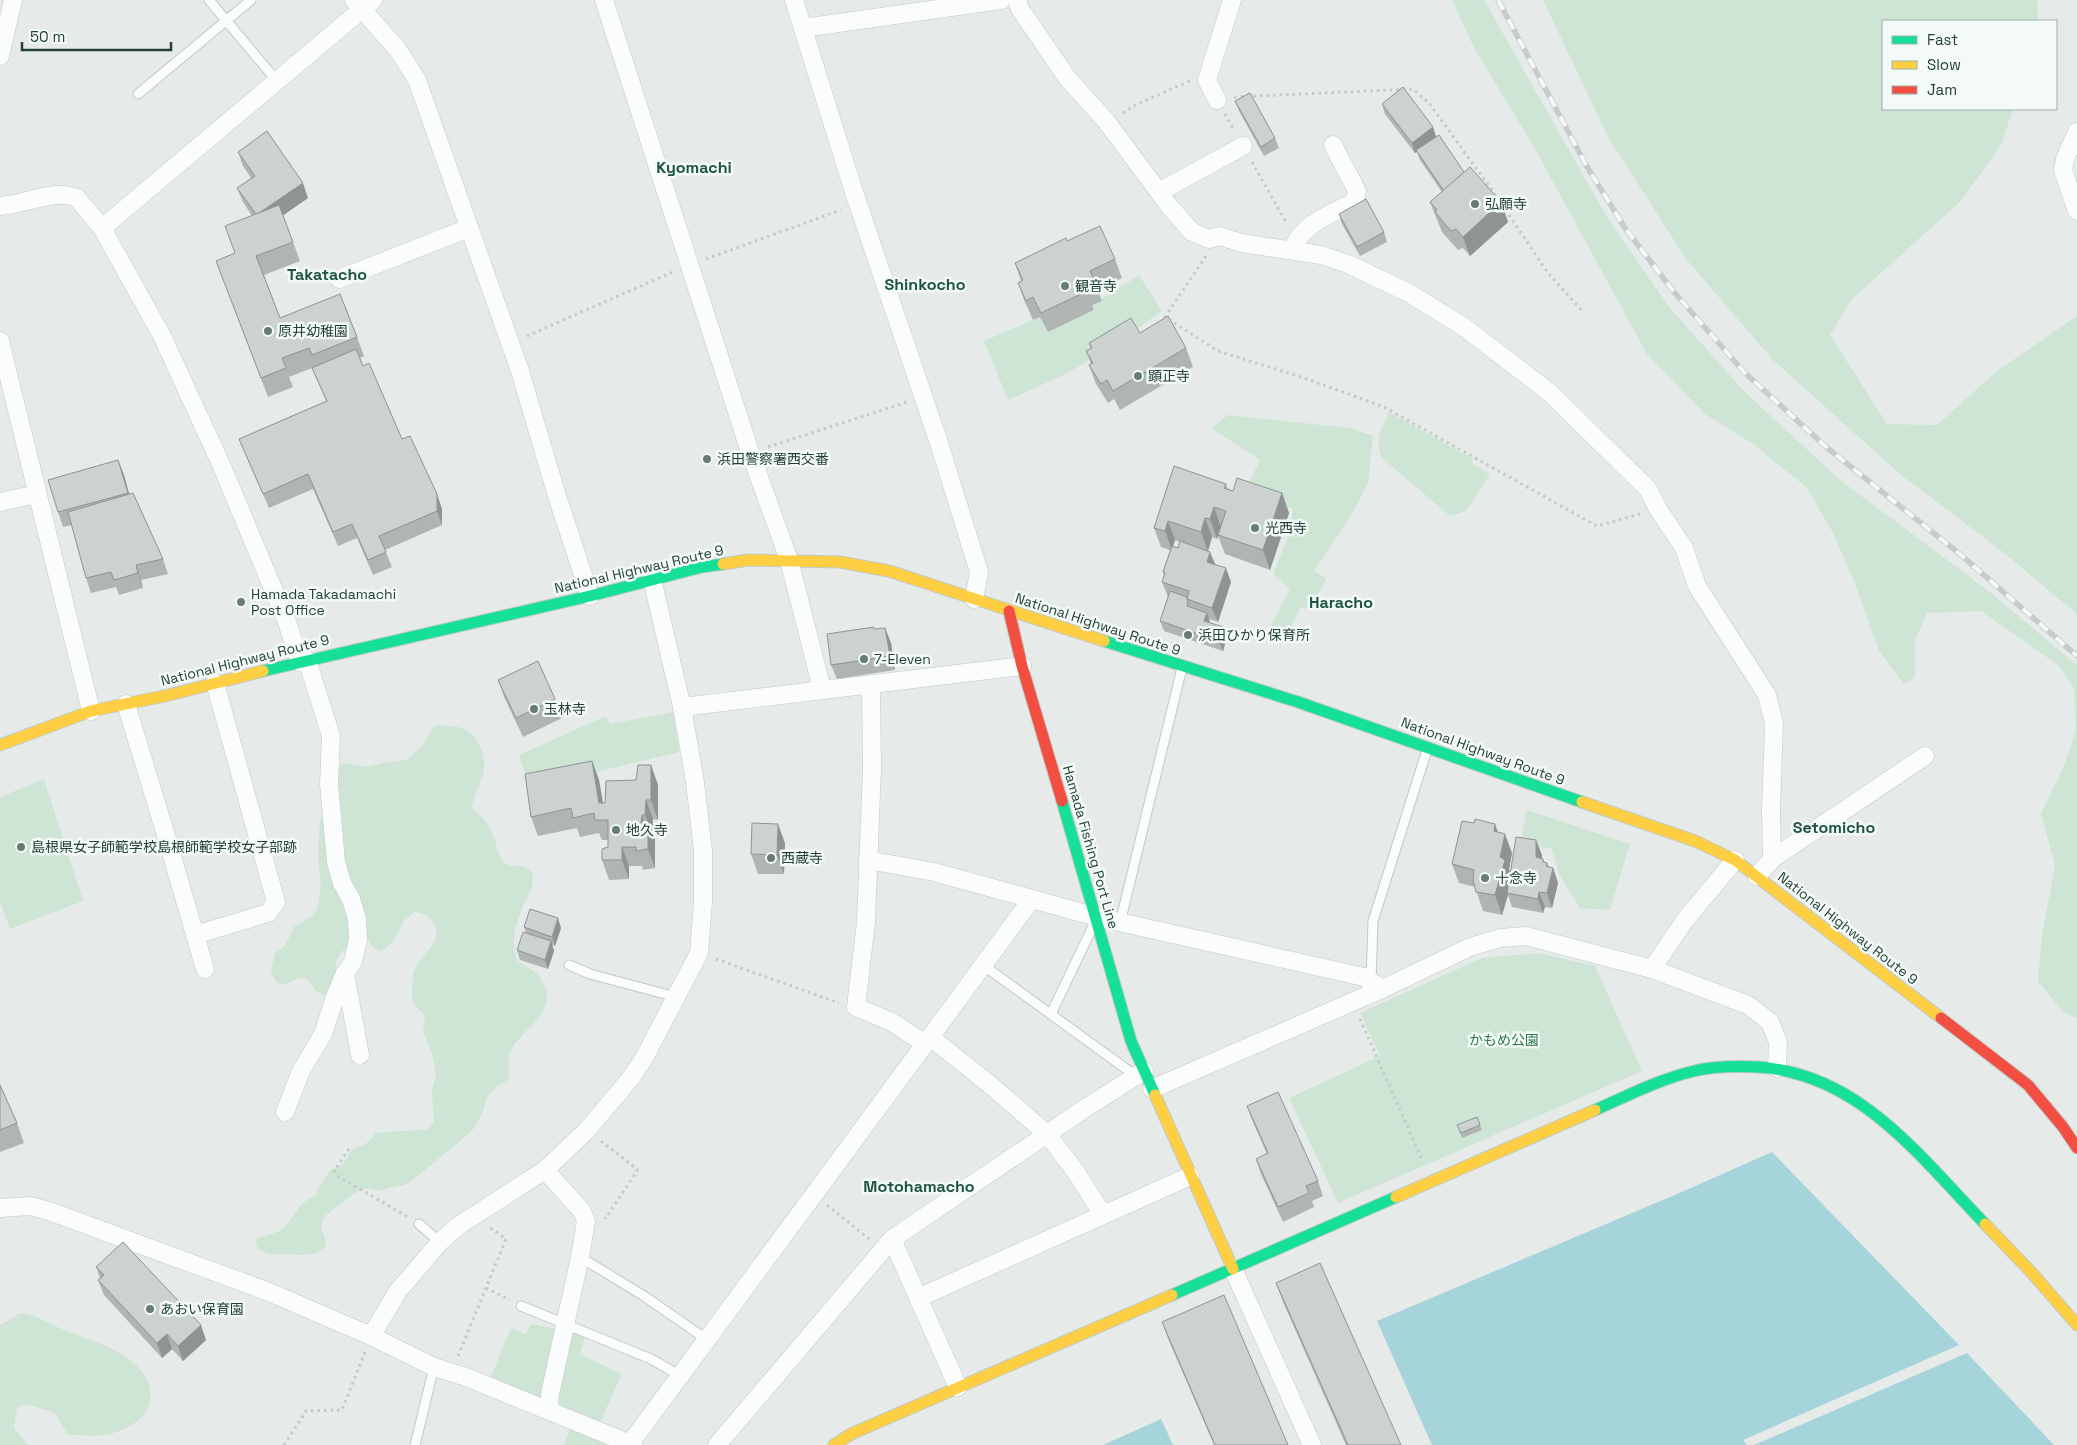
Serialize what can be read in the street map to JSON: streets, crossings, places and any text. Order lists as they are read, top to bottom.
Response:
{
  "streets": {
    "main road": ["National Highway Route 9", "Hamada Fishing Port Line"]
  },
  "crossings": [
    ["National Highway Route 9", "Hamada Fishing Port Line"]
  ],
  "districts": [
    "Kyomachi",
    "Takatacho",
    "Shinkocho",
    "Haracho",
    "Setomicho",
    "Motohamacho"
  ],
  "parks": ["かもめ公園"],
  "places": [
    "弘願寺",
    "観音寺",
    "原井幼稚園",
    "顕正寺",
    "浜田警察署西交番",
    "光西寺",
    "Hamada Takadamachi Post Office",
    "浜田ひかり保育所",
    "7-Eleven",
    "玉林寺",
    "地久寺",
    "島根県女子師範学校島根師範学校女子部跡",
    "西蔵寺",
    "十念寺",
    "あおい保育園"
  ],
  "legend": ["Fast", "Slow", "Jam"],
  "scale_bar": "50 m"
}
